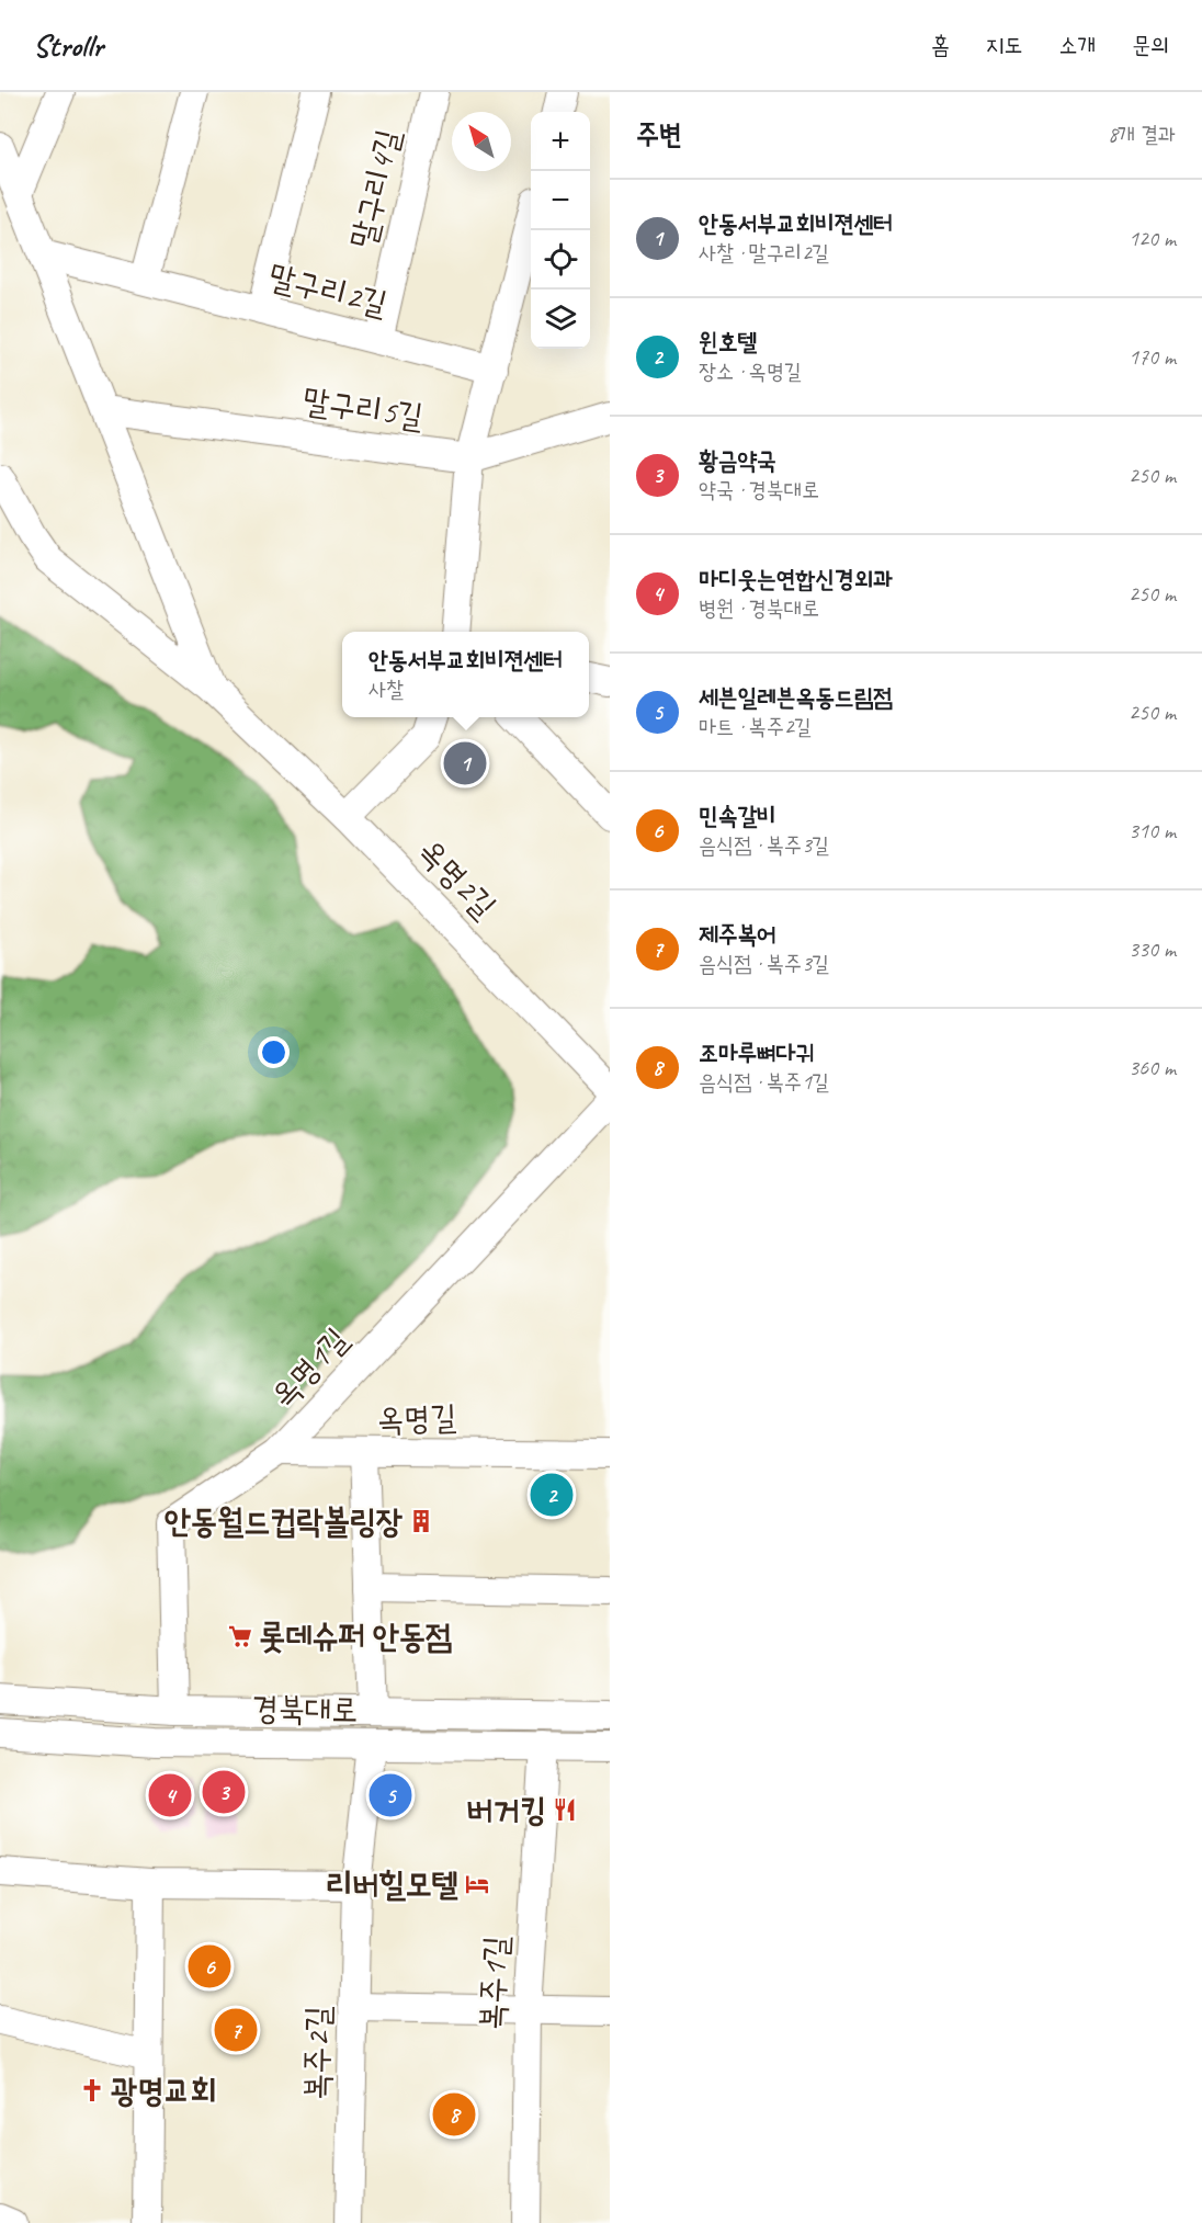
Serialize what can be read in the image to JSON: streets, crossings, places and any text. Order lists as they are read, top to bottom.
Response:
{
  "streets": {
    "street": [
      "말구리4길",
      "말구리2길",
      "말구리5길",
      "옥명2길",
      "옥명1길",
      "옥명길",
      "경북대로",
      "복주1길",
      "복주2길"
    ]
  },
  "crossings": [
    ["말구리4길", "말구리2길"],
    ["옥명1길", "경북대로"],
    ["옥명길", "경북대로"],
    ["경북대로", "복주1길"],
    ["경북대로", "복주2길"]
  ],
  "places": {
    "building": ["안동월드컵락볼링장"],
    "supermarket": ["롯데슈퍼 안동점"],
    "restaurant": ["버거킹"],
    "hotel": ["리버힐모텔"],
    "church": ["광명교회"]
  },
  "north": "top left",
  "page": {
    "header": "Strollr",
    "nav": [
      "홈",
      "지도",
      "소개",
      "문의"
    ],
    "heading": ["주변", "8개 결과"],
    "map_buttons": ["+", "−"],
    "list": [
      {
        "mark": "1",
        "name": "안동서부교회비젼센터",
        "note": "사찰 · 말구리2길",
        "value": "120 m"
      },
      {
        "mark": "2",
        "name": "윈호텔",
        "note": "장소 · 옥명길",
        "value": "170 m"
      },
      {
        "mark": "3",
        "name": "황금약국",
        "note": "약국 · 경북대로",
        "value": "250 m"
      },
      {
        "mark": "4",
        "name": "마디웃는연합신경외과",
        "note": "병원 · 경북대로",
        "value": "250 m"
      },
      {
        "mark": "5",
        "name": "세븐일레븐옥동드림점",
        "note": "마트 · 복주2길",
        "value": "250 m"
      },
      {
        "mark": "6",
        "name": "민속갈비",
        "note": "음식점 · 복주3길",
        "value": "310 m"
      },
      {
        "mark": "7",
        "name": "제주복어",
        "note": "음식점 · 복주3길",
        "value": "330 m"
      },
      {
        "mark": "8",
        "name": "조마루뼈다귀",
        "note": "음식점 · 복주1길",
        "value": "360 m"
      }
    ],
    "popup": ["안동서부교회비젼센터", "사찰"],
    "pins": [
      "1",
      "2",
      "3",
      "4",
      "5",
      "6",
      "7",
      "8"
    ]
  }
}
